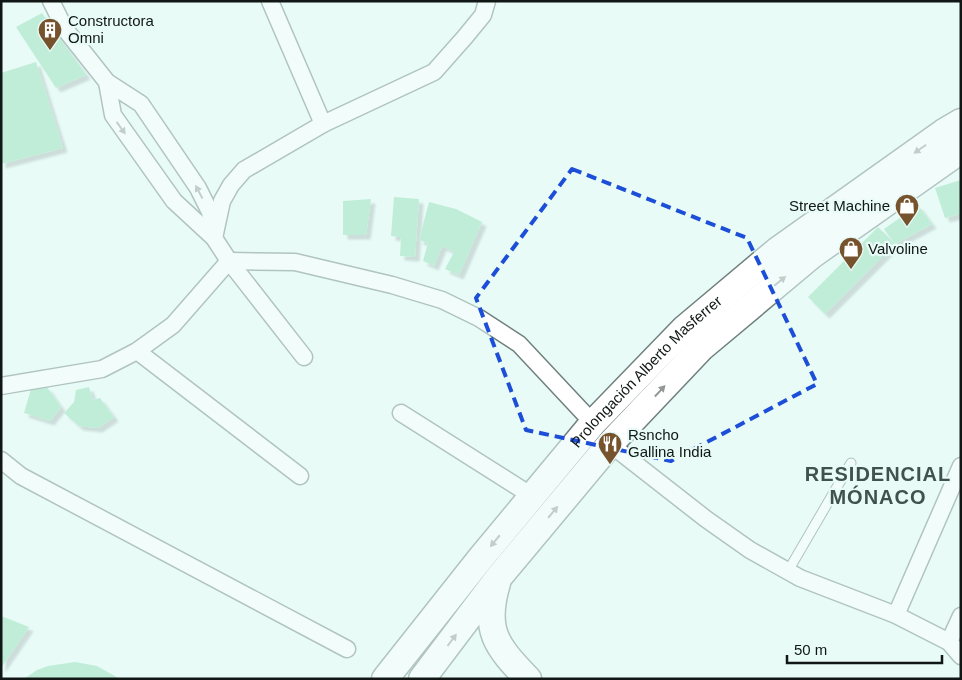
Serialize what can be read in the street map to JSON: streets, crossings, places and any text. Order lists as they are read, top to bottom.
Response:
{
  "streets": {
    "main road": ["Prolongación Alberto Masferrer"]
  },
  "districts": ["RESIDENCIAL MÓNACO"],
  "places": {
    "building": ["Constructora Omni"],
    "shop": ["Street Machine", "Valvoline"],
    "restaurant": ["Rsncho Gallina India"]
  },
  "scale_bar": "50 m"
}
